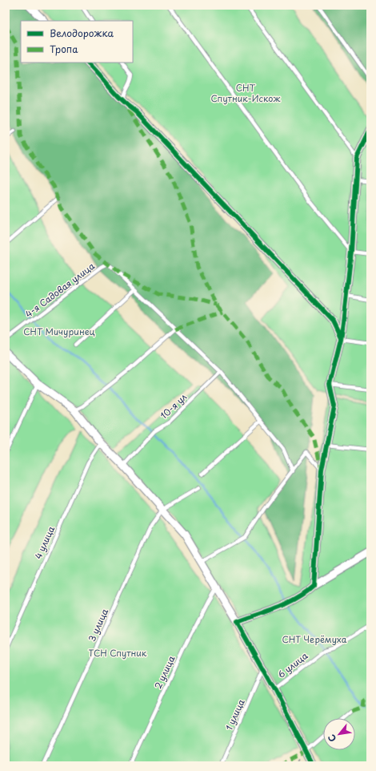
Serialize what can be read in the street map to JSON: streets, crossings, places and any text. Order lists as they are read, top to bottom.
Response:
{
  "streets": {
    "lane": [
      "4-я Садовая улица",
      "10-я ул",
      "4 улица",
      "3 улица",
      "6 улица",
      "2 улица",
      "1 улица"
    ]
  },
  "parks": [
    "СНТ Спутник-Искож",
    "СНТ Мичуринец",
    "СНТ Черёмуха",
    "ТСН Спутник"
  ],
  "legend": ["Велодорожка", "Тропа"],
  "north": "bottom left"
}
